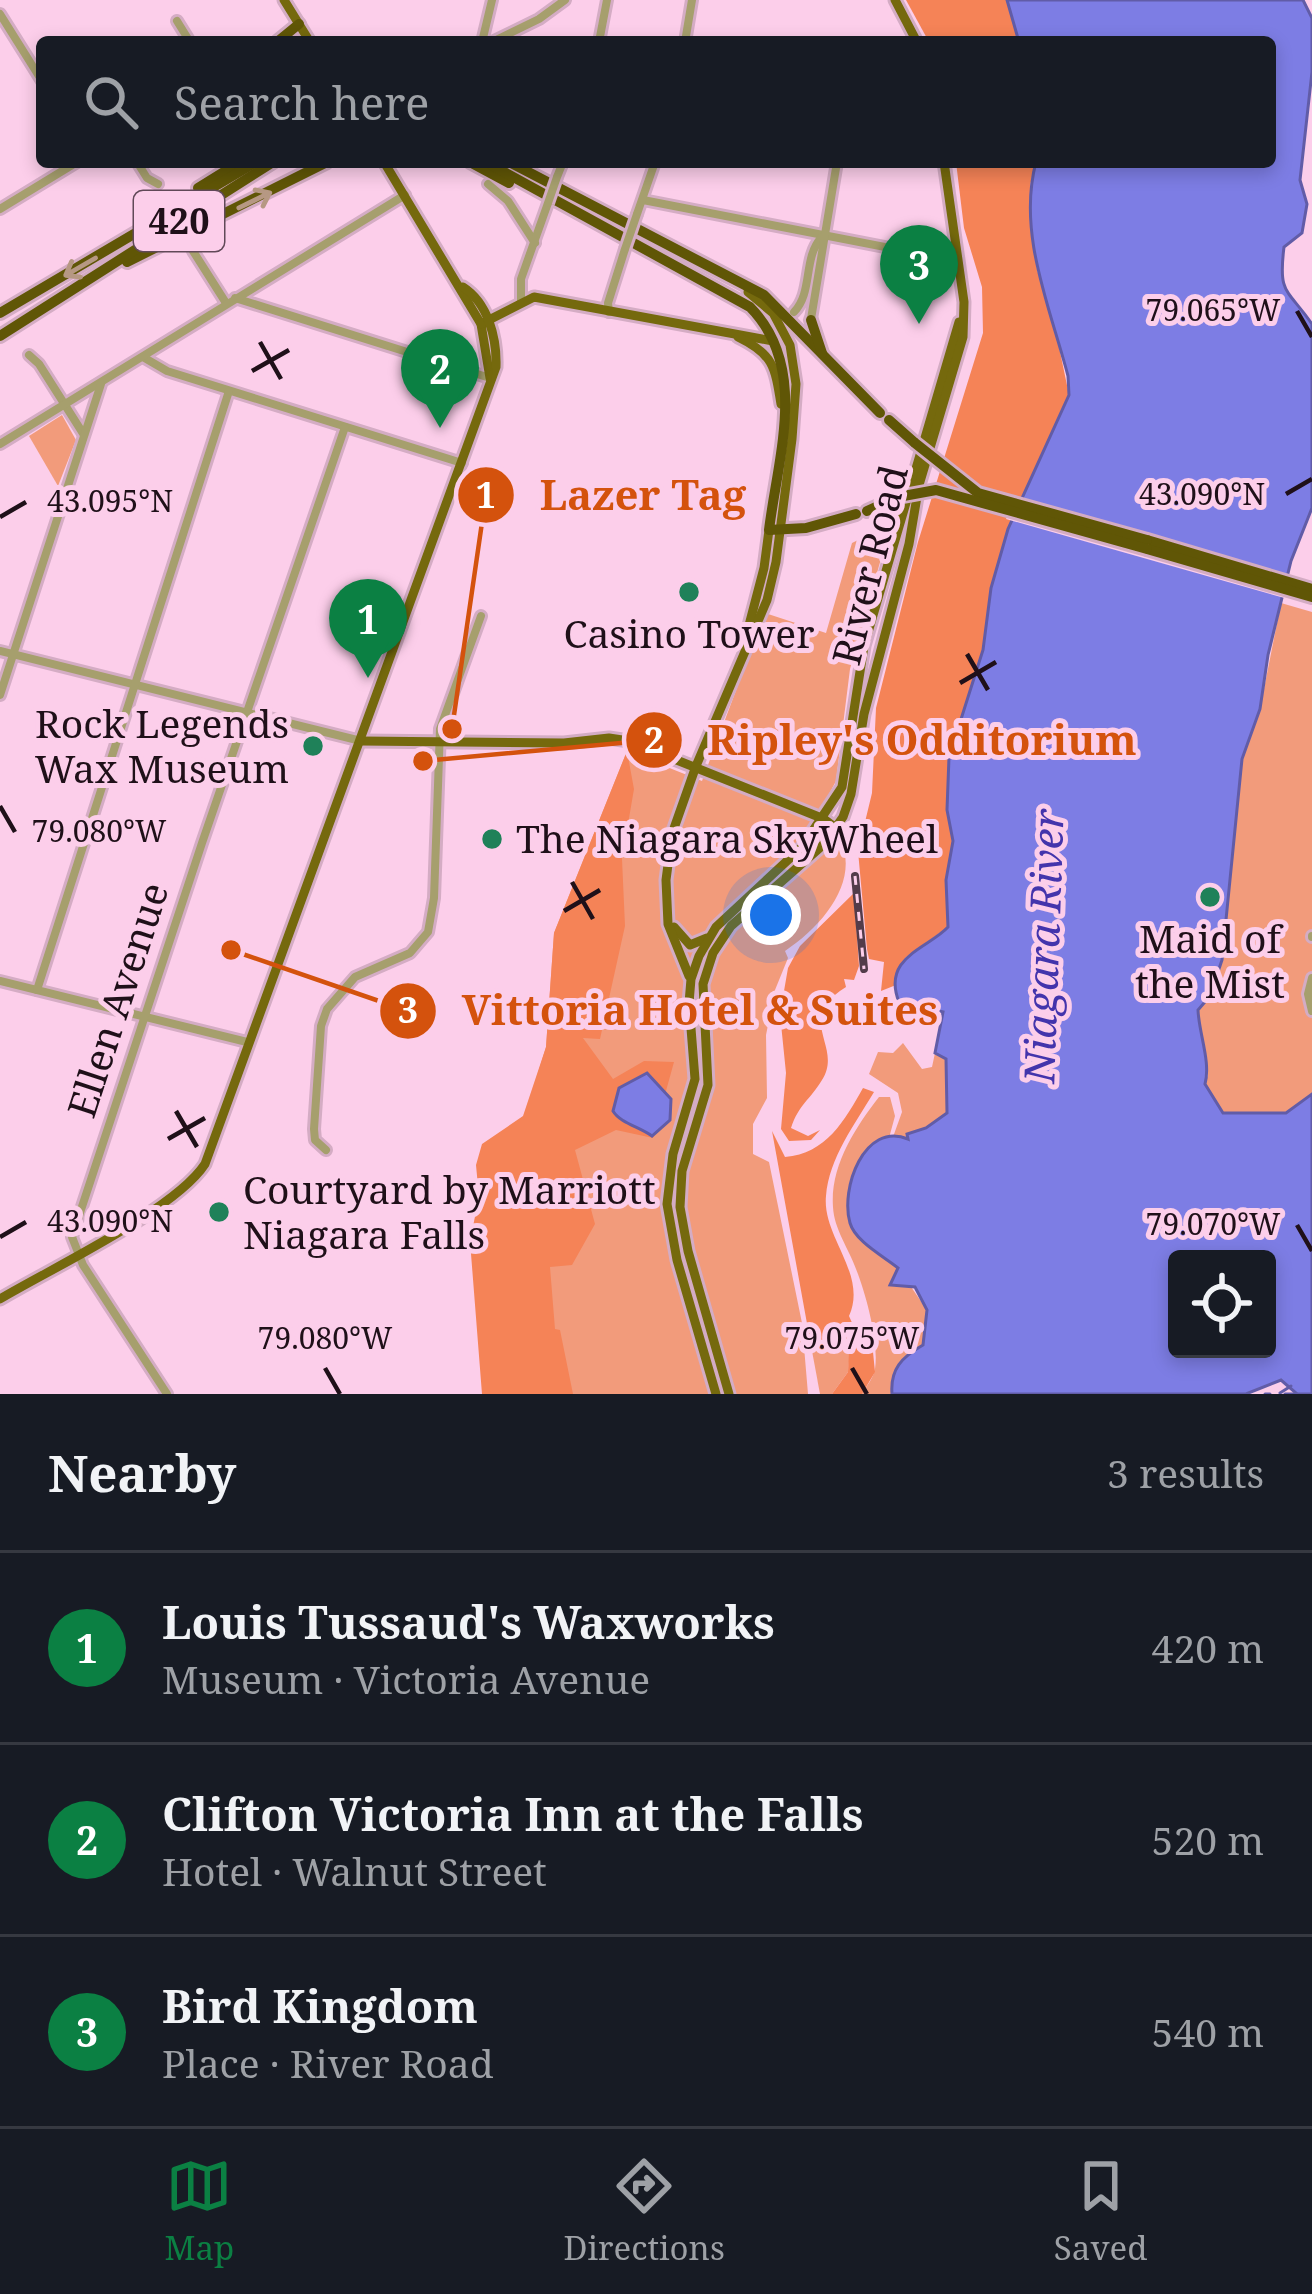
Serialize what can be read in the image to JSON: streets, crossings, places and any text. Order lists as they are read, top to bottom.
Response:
{
  "streets": {
    "highway": ["420"],
    "main road": ["River Road"],
    "street": ["Ellen Avenue"]
  },
  "water": ["Niagara River"],
  "places": [
    "Casino Tower",
    "Lazer Tag",
    "Rock Legends Wax Museum",
    "Ripley's Odditorium",
    "The Niagara SkyWheel",
    "Maid of the Mist",
    "Vittoria Hotel & Suites",
    "Courtyard by Marriott Niagara Falls"
  ],
  "page": {
    "search": "Search here",
    "pins": ["3", "2", "1"],
    "heading": ["Nearby", "3 results"],
    "list": [
      {
        "mark": "1",
        "name": "Louis Tussaud's Waxworks",
        "note": "Museum · Victoria Avenue",
        "value": "420 m"
      },
      {
        "mark": "2",
        "name": "Clifton Victoria Inn at the Falls",
        "note": "Hotel · Walnut Street",
        "value": "520 m"
      },
      {
        "mark": "3",
        "name": "Bird Kingdom",
        "note": "Place · River Road",
        "value": "540 m"
      }
    ],
    "nav": ["Map", "Directions", "Saved"]
  },
  "coordinates": [
    "79.065°W",
    "43.090°N",
    "43.095°N",
    "79.080°W",
    "79.070°W",
    "79.075°W"
  ]
}
